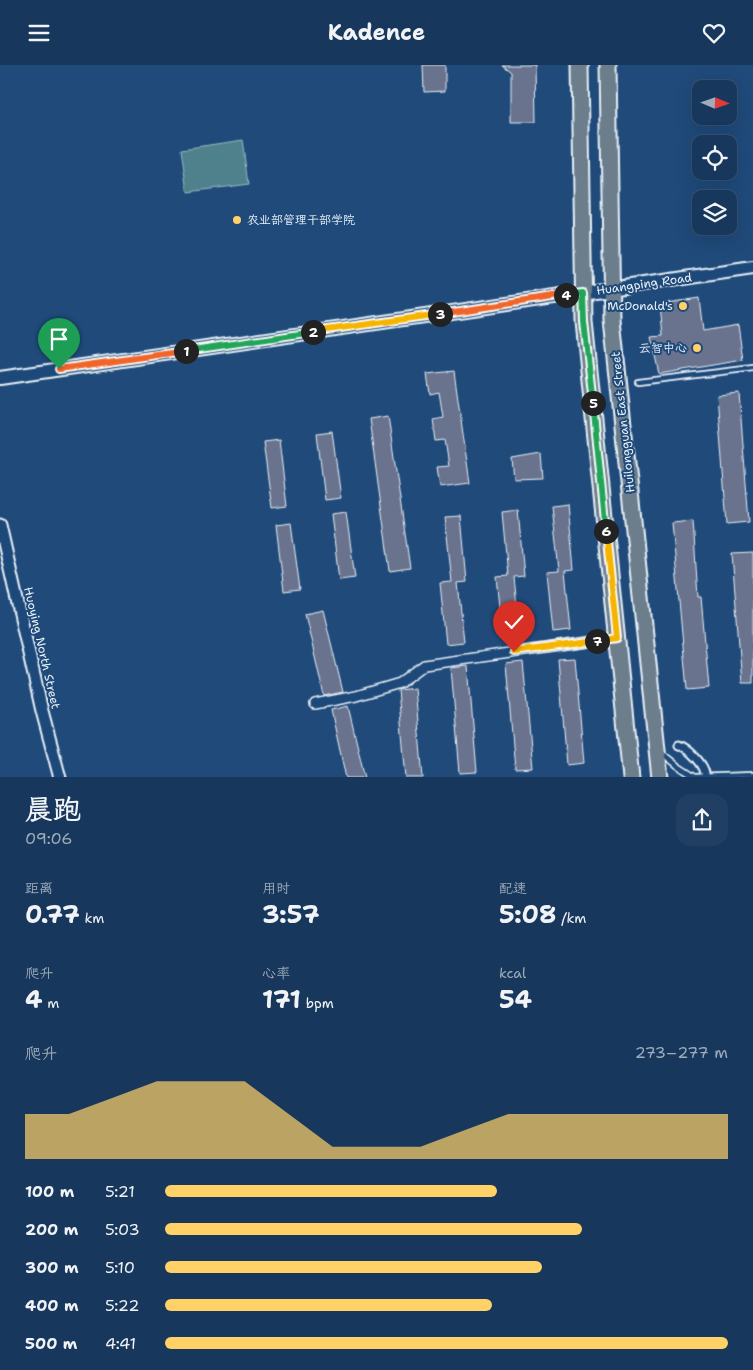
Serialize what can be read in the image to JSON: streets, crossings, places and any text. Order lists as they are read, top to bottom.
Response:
{
  "streets": {
    "main road": ["Huangping Road", "Huilongguan East Street"],
    "street": ["Huoying North Street"]
  },
  "crossings": [
    ["Huangping Road", "Huilongguan East Street"]
  ],
  "places": ["农业部管理干部学院", "McDonald's", "云智中心"],
  "north": "right",
  "page": {
    "header": "Kadence",
    "pins": [
      "4",
      "3",
      "2",
      "1",
      "5",
      "6",
      "7"
    ],
    "heading": ["晨跑", "09:06"],
    "stats": [
      ["距离", "0.77 km"],
      ["用时", "3:57"],
      ["配速", "5:08 /km"],
      ["爬升", "4 m"],
      ["心率", "171 bpm"],
      ["kcal", "54"]
    ],
    "chart": ["爬升", "273–277 m"],
    "list": [
      {
        "name": "100 m",
        "note": "5:21"
      },
      {
        "name": "200 m",
        "note": "5:03"
      },
      {
        "name": "300 m",
        "note": "5:10"
      },
      {
        "name": "400 m",
        "note": "5:22"
      },
      {
        "name": "500 m",
        "note": "4:41"
      }
    ]
  }
}
